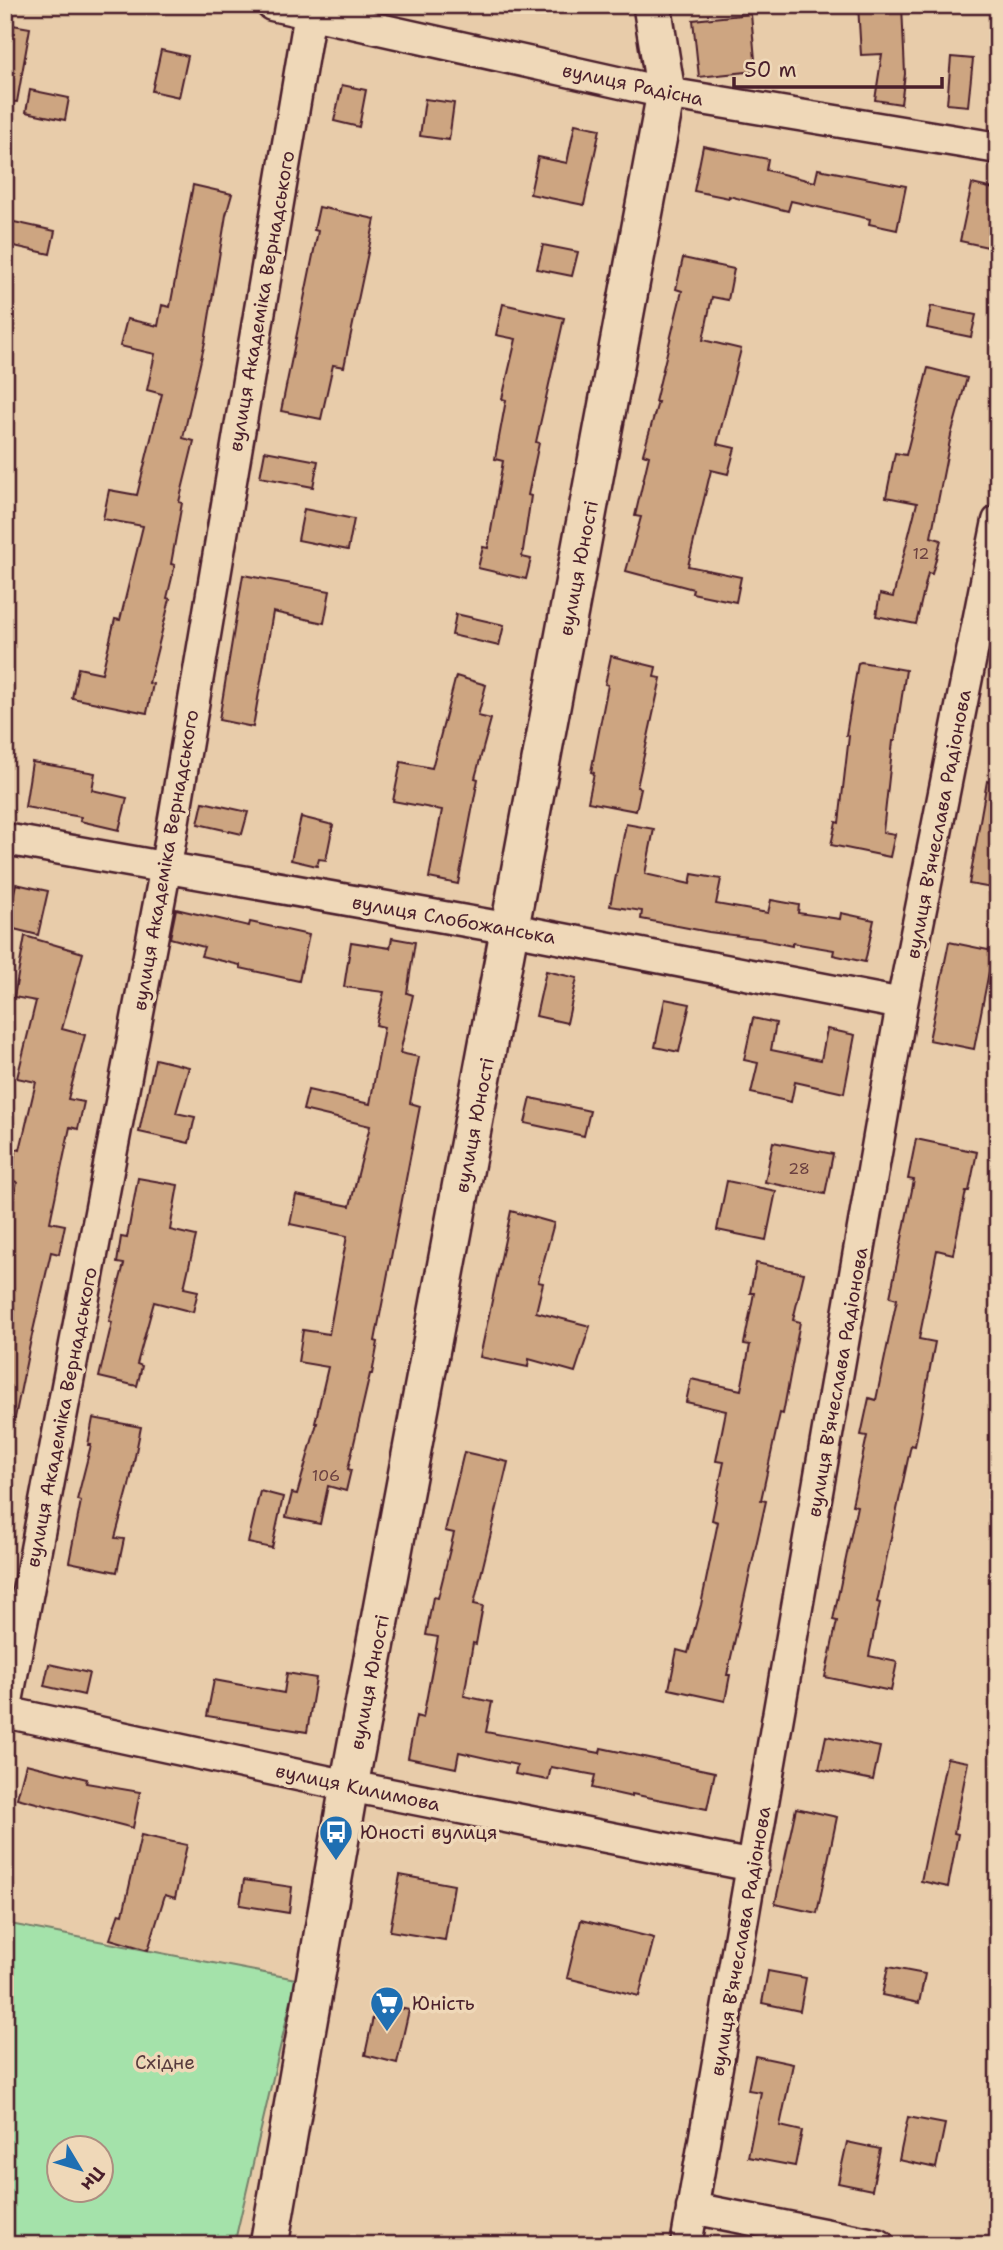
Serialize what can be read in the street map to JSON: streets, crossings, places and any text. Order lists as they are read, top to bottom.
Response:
{
  "streets": {
    "street": [
      "вулиця Радісна",
      "вулиця Академіка Вернадського",
      "вулиця Юності",
      "вулиця В'ячеслава Радіонова",
      "вулиця Слобожанська",
      "вулиця Килимова"
    ]
  },
  "crossings": [
    ["вулиця Радісна", "вулиця Академіка Вернадського"],
    ["вулиця Радісна", "вулиця Юності"],
    ["вулиця Академіка Вернадського", "вулиця Слобожанська"],
    ["вулиця Академіка Вернадського", "вулиця Килимова"],
    ["вулиця Юності", "вулиця Слобожанська"],
    ["вулиця Юності", "вулиця Килимова"],
    ["вулиця В'ячеслава Радіонова", "вулиця Слобожанська"],
    ["вулиця В'ячеслава Радіонова", "вулиця Килимова"]
  ],
  "parks": ["Східне"],
  "places": {
    "bus stop": ["Юності вулиця"],
    "supermarket": ["Юність"]
  },
  "house_numbers": ["12", "28", "106"],
  "scale_bar": "50 m",
  "north": "bottom right"
}
